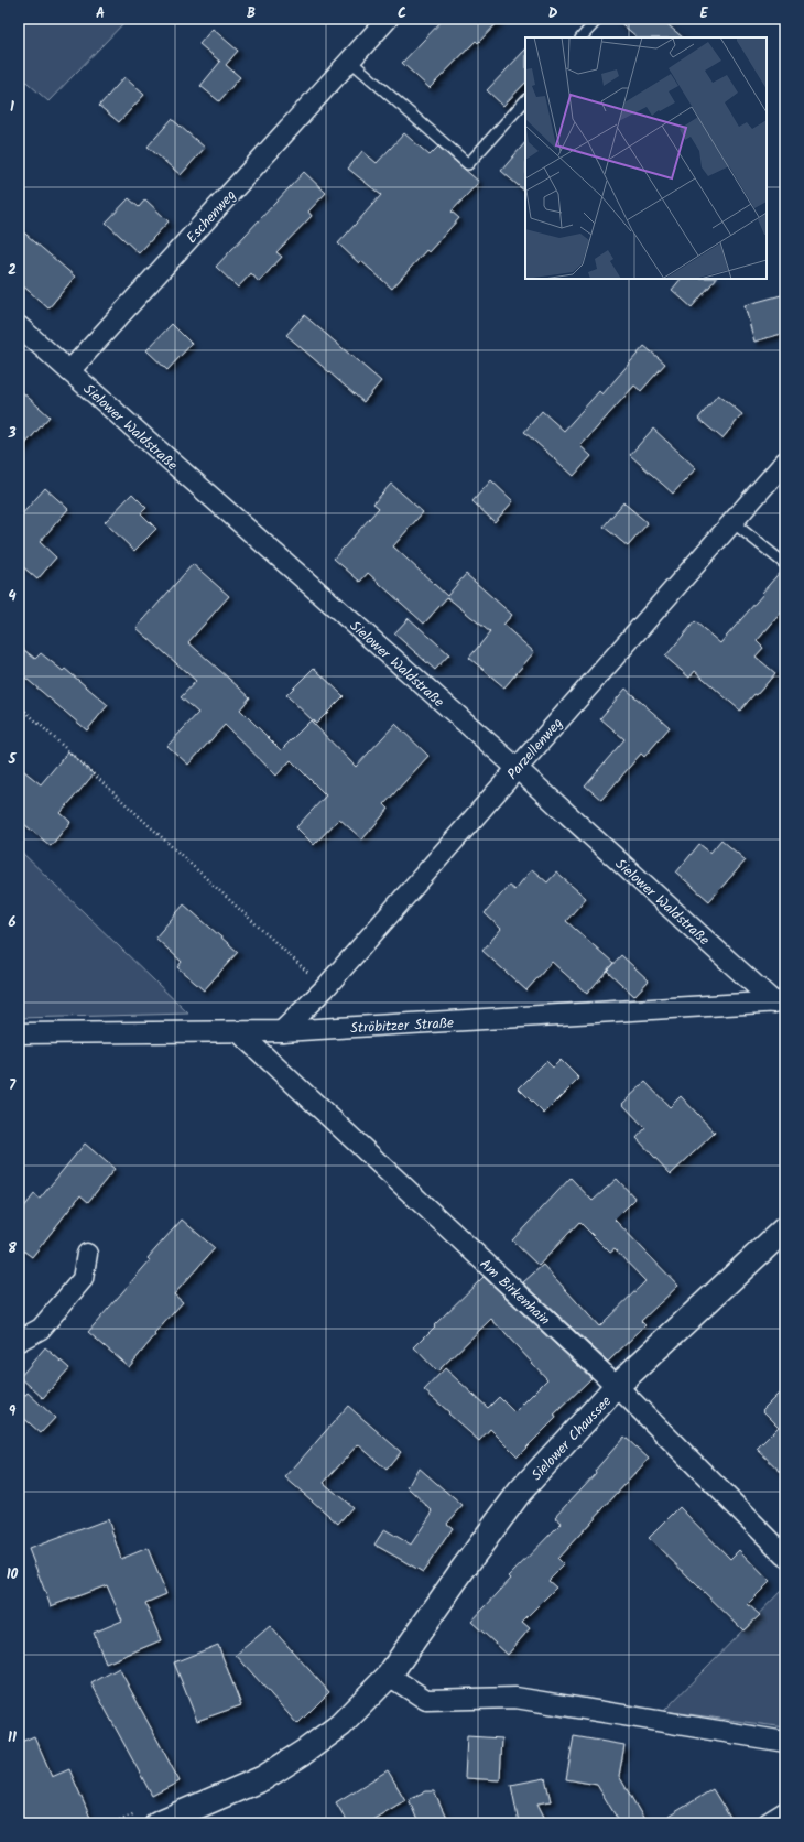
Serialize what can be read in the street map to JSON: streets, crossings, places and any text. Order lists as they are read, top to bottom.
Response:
{
  "streets": {
    "main road": ["Sielower Chaussee"],
    "street": [
      "Eschenweg",
      "Sielower Waldstraße",
      "Parzellenweg",
      "Ströbitzer Straße",
      "Am Birkenhain"
    ]
  },
  "crossings": [
    ["Eschenweg", "Sielower Waldstraße"],
    ["Sielower Waldstraße", "Parzellenweg"],
    ["Sielower Waldstraße", "Ströbitzer Straße"],
    ["Parzellenweg", "Ströbitzer Straße"],
    ["Ströbitzer Straße", "Am Birkenhain"],
    ["Am Birkenhain", "Sielower Chaussee"]
  ],
  "grid": {
    "columns": [
      "A",
      "B",
      "C",
      "D",
      "E"
    ],
    "rows": [
      "1",
      "2",
      "3",
      "4",
      "5",
      "6",
      "7",
      "8",
      "9",
      "10",
      "11"
    ]
  }
}
